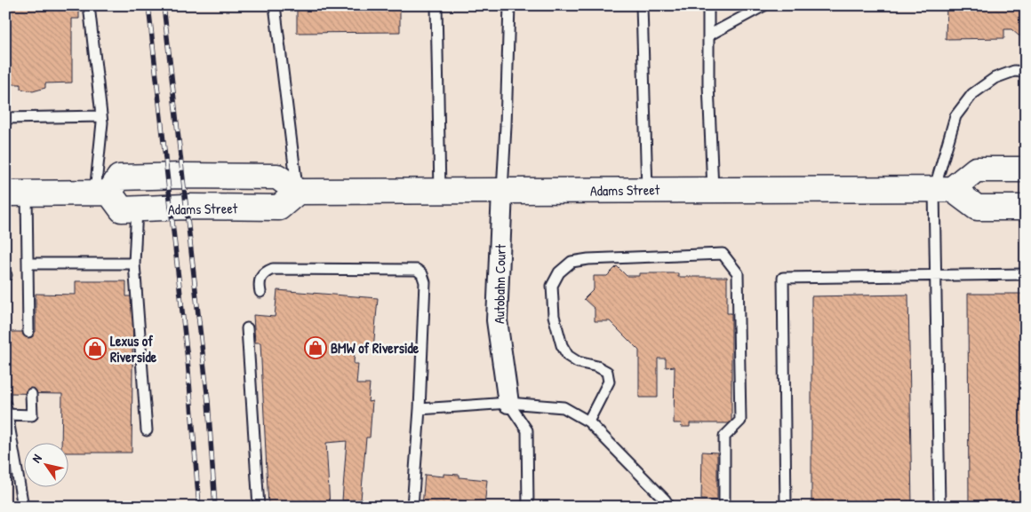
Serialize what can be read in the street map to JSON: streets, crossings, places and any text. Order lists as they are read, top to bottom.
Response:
{
  "streets": {
    "main road": ["Adams Street"],
    "street": ["Autobahn Court"]
  },
  "crossings": [
    ["Adams Street", "Autobahn Court"]
  ],
  "places": {
    "shop": ["BMW of Riverside", "Lexus of Riverside"]
  },
  "north": "top left"
}
